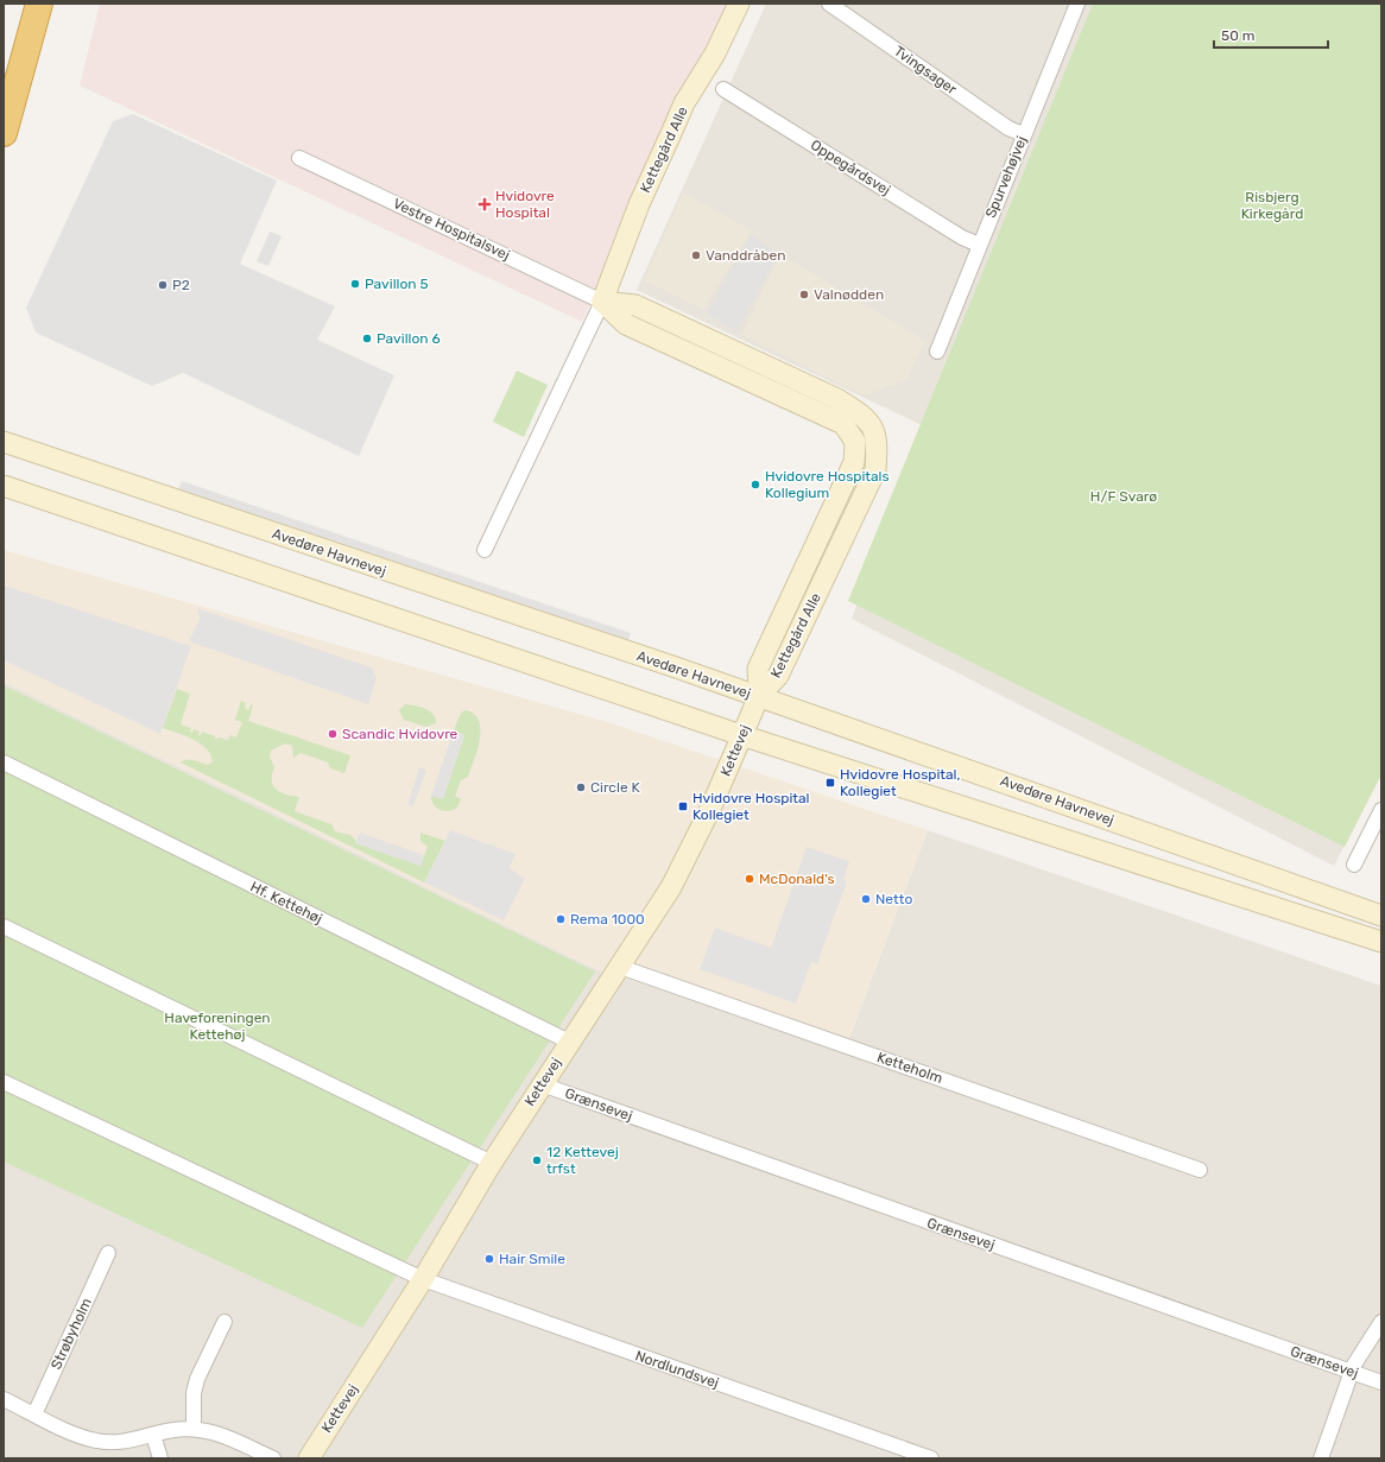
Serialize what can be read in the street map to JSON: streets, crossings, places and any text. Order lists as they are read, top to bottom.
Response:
{
  "streets": {
    "street": [
      "Tvingsager",
      "Kettegård Alle",
      "Oppegårdsvej",
      "Spurvehøjvej",
      "Vestre Hospitalsvej",
      "Avedøre Havnevej",
      "Kettevej",
      "Hf. Kettehøj",
      "Ketteholm",
      "Grænsevej",
      "Strøbyholm",
      "Nordlundsvej"
    ]
  },
  "crossings": [
    ["Tvingsager", "Spurvehøjvej"],
    ["Kettegård Alle", "Vestre Hospitalsvej"],
    ["Kettegård Alle", "Avedøre Havnevej"],
    ["Kettegård Alle", "Kettevej"],
    ["Oppegårdsvej", "Spurvehøjvej"],
    ["Avedøre Havnevej", "Kettevej"],
    ["Kettevej", "Hf. Kettehøj"],
    ["Kettevej", "Ketteholm"],
    ["Kettevej", "Grænsevej"],
    ["Kettevej", "Nordlundsvej"]
  ],
  "parks": ["Risbjerg Kirkegård", "H/F Svarø", "Haveforeningen Kettehøj"],
  "places": {
    "health": ["Hvidovre Hospital"],
    "other": [
      "Vanddråben",
      "Pavillon 5",
      "P2",
      "Valnødden",
      "Pavillon 6",
      "Hvidovre Hospitals Kollegium",
      "Scandic Hvidovre",
      "Circle K",
      "McDonald's",
      "Netto",
      "Rema 1000",
      "12 Kettevej trfst",
      "Hair Smile"
    ],
    "transit": ["Hvidovre Hospital, Kollegiet", "Hvidovre Hospital Kollegiet"]
  },
  "scale_bar": "50 m"
}
